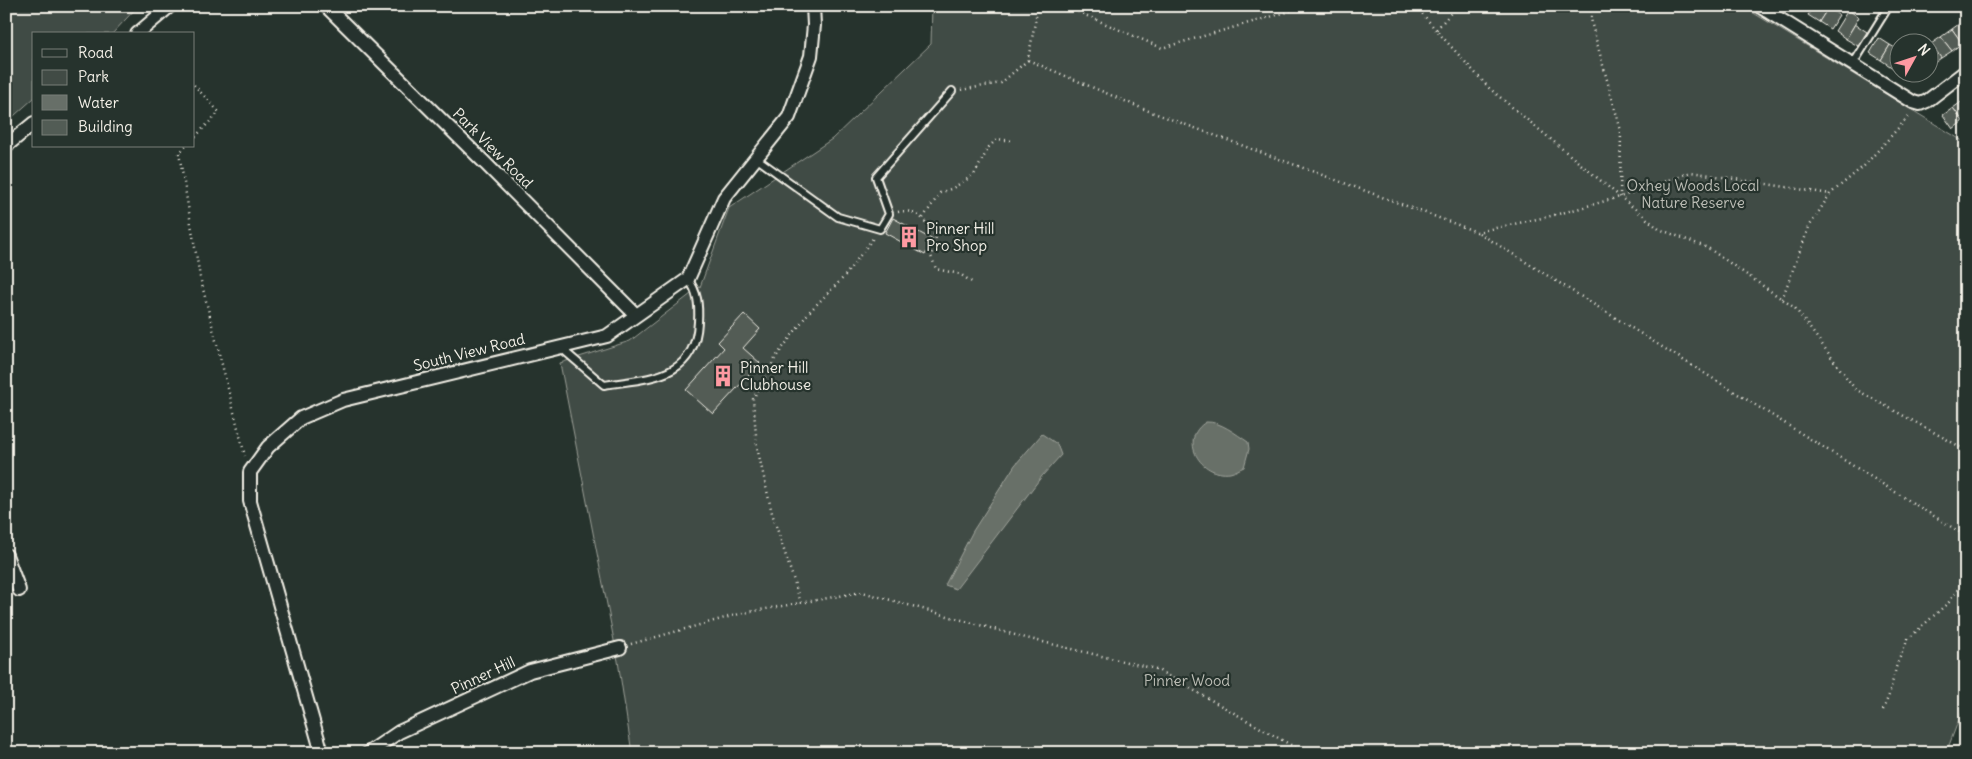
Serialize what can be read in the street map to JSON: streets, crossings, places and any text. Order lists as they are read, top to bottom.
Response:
{
  "streets": {
    "street": ["Park View Road", "South View Road", "Pinner Hill"]
  },
  "crossings": [
    ["Park View Road", "South View Road"]
  ],
  "parks": ["Oxhey Woods Local Nature Reserve", "Pinner Wood"],
  "places": {
    "building": ["Pinner Hill Pro Shop", "Pinner Hill Clubhouse"]
  },
  "legend": [
    "Road",
    "Park",
    "Water",
    "Building"
  ],
  "north": "top right"
}
